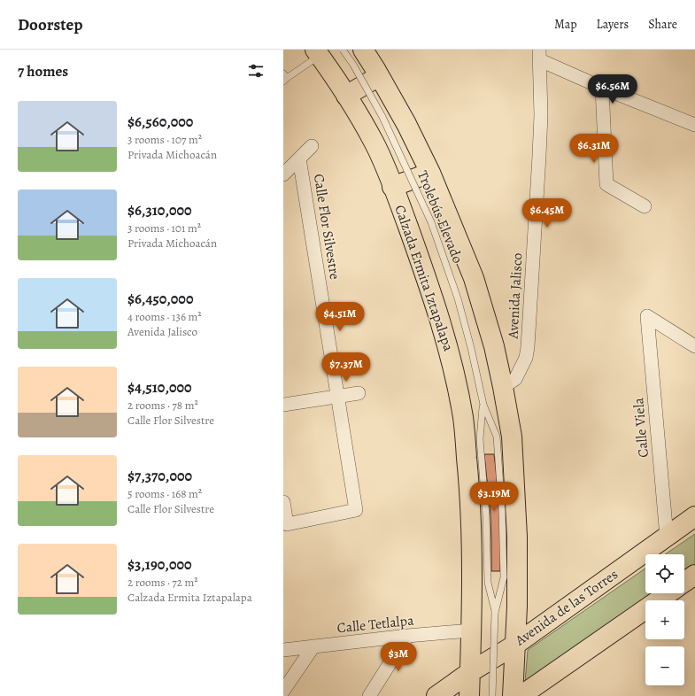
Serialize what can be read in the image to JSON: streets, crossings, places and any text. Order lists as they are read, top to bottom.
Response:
{
  "streets": {
    "main road": ["Calzada Ermita Iztapalapa", "Avenida de las Torres"],
    "street": [
      "Calle Flor Silvestre",
      "Avenida Jalisco",
      "Calle Viela",
      "Calle Tetlalpa"
    ],
    "lane": ["Trolebús Elevado"]
  },
  "crossings": [
    ["Calzada Ermita Iztapalapa", "Avenida de las Torres"],
    ["Calzada Ermita Iztapalapa", "Calle Tetlalpa"],
    ["Calle Viela", "Avenida de las Torres"]
  ],
  "page": {
    "header": "Doorstep",
    "nav": ["Map", "Layers", "Share"],
    "heading": "7 homes",
    "price": [
      "$6.56M",
      "$6.31M",
      "$6.45M",
      "$4.51M",
      "$7.37M",
      "$3.19M",
      "$3M"
    ],
    "list": [
      {
        "name": "$6,560,000",
        "note": "3 rooms · 107 m² · Privada Michoacán"
      },
      {
        "name": "$6,310,000",
        "note": "3 rooms · 101 m² · Privada Michoacán"
      },
      {
        "name": "$6,450,000",
        "note": "4 rooms · 136 m² · Avenida Jalisco"
      },
      {
        "name": "$4,510,000",
        "note": "2 rooms · 78 m² · Calle Flor Silvestre"
      },
      {
        "name": "$7,370,000",
        "note": "5 rooms · 168 m² · Calle Flor Silvestre"
      },
      {
        "name": "$3,190,000",
        "note": "2 rooms · 72 m² · Calzada Ermita Iztapalapa"
      }
    ],
    "map_buttons": ["+", "−"]
  }
}
